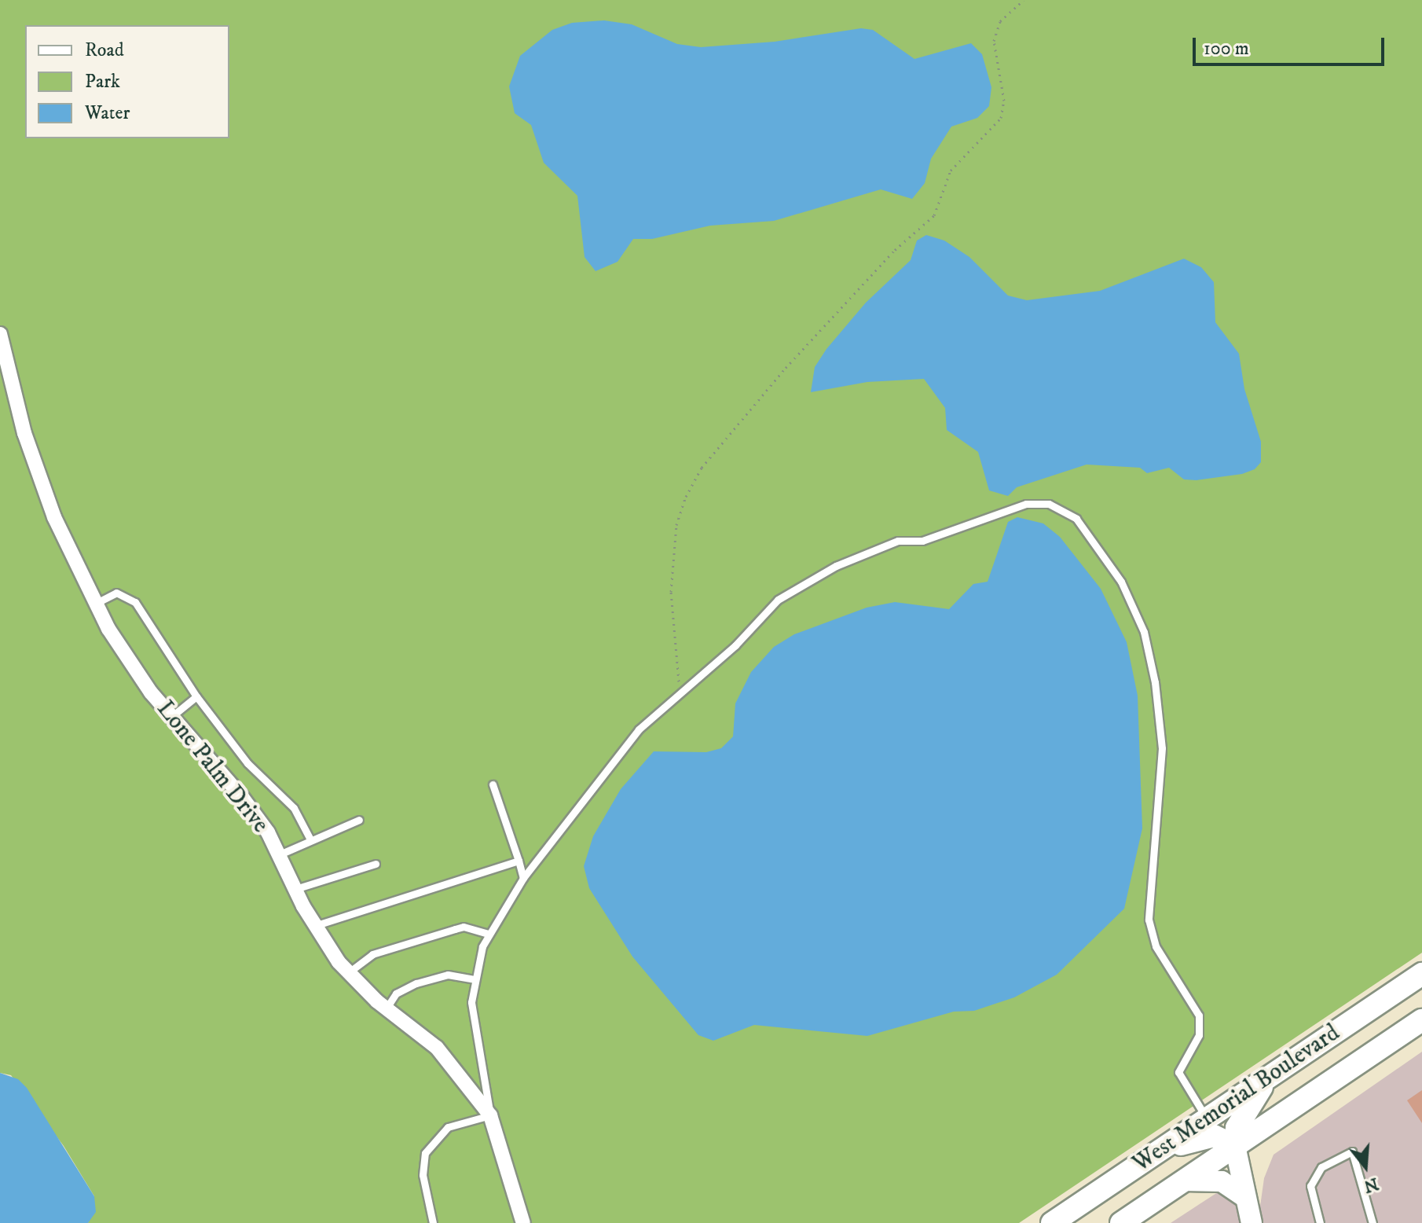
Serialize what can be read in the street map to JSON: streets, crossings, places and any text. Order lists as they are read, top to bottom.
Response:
{
  "streets": {
    "main road": ["West Memorial Boulevard"],
    "street": ["Lone Palm Drive"]
  },
  "legend": ["Road", "Park", "Water"],
  "scale_bar": "100 m",
  "north": "bottom"
}
